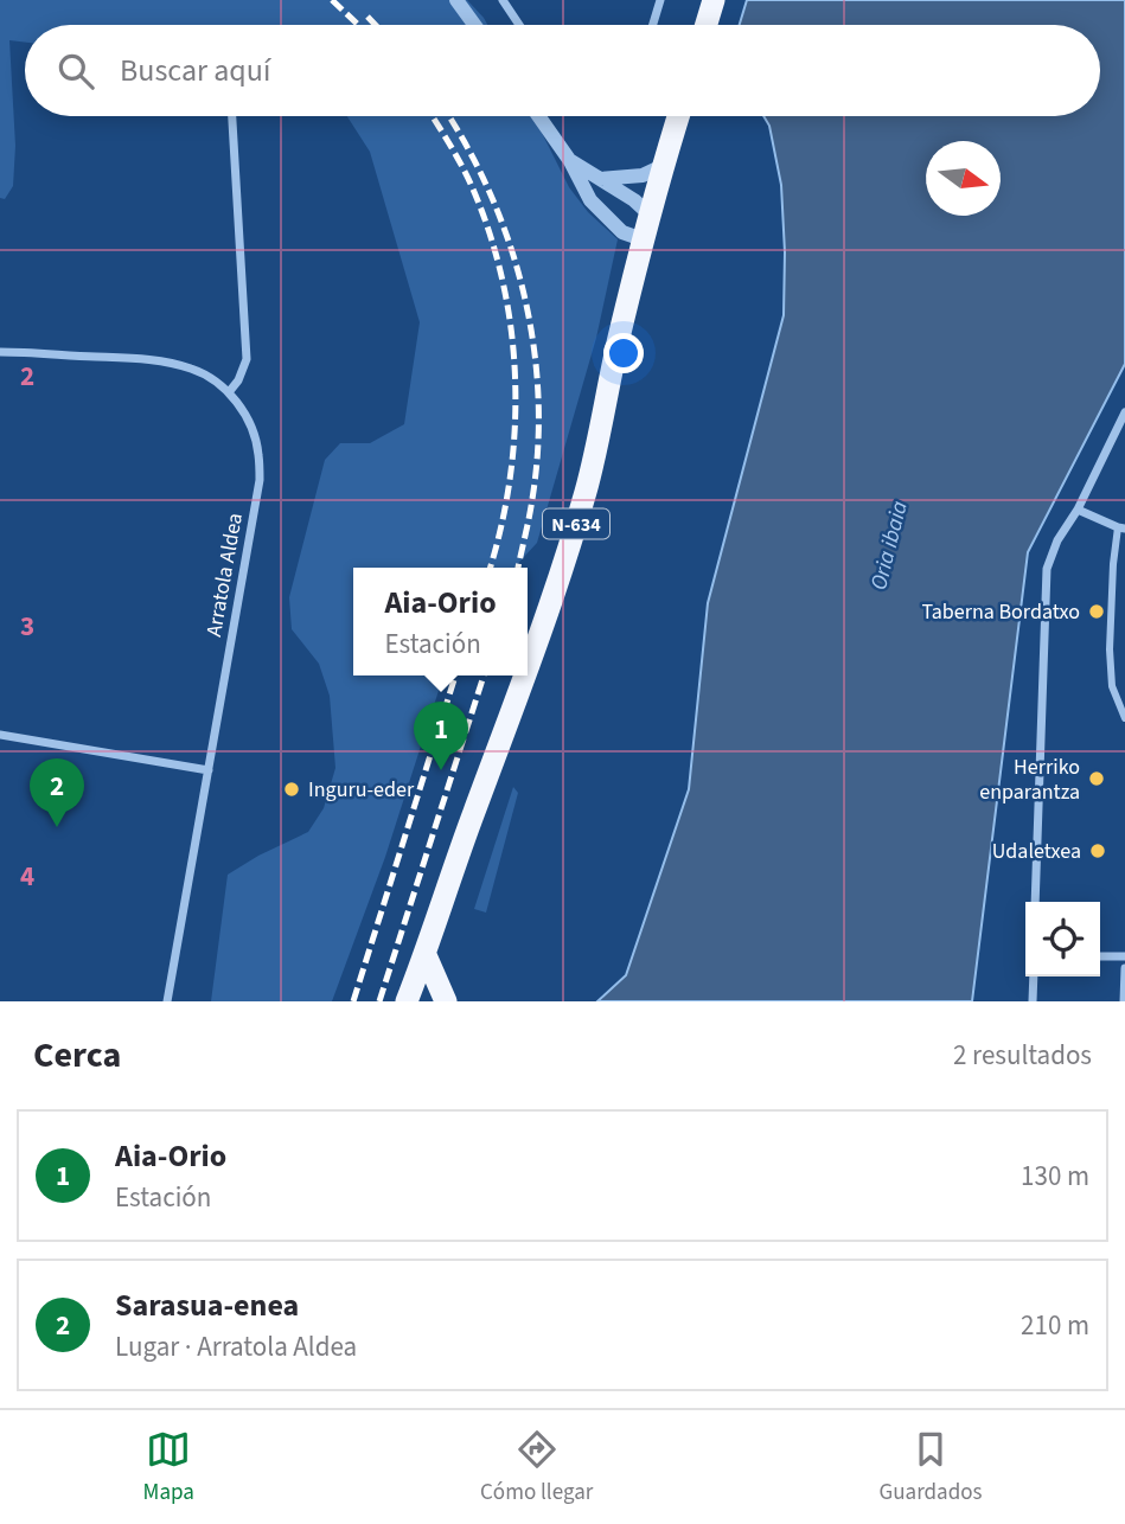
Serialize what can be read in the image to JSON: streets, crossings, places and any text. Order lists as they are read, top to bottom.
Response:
{
  "streets": {
    "highway": ["N-634"],
    "street": ["Arratola Aldea"]
  },
  "water": ["Oria ibaia"],
  "places": [
    "Taberna Bordatxo",
    "Herriko enparantza",
    "Inguru-eder",
    "Udaletxea"
  ],
  "north": "right",
  "page": {
    "search": "Buscar aquí",
    "popup": ["Aia-Orio", "Estación"],
    "pins": ["1", "2"],
    "heading": ["Cerca", "2 resultados"],
    "list": [
      {
        "mark": "1",
        "name": "Aia-Orio",
        "note": "Estación",
        "value": "130 m"
      },
      {
        "mark": "2",
        "name": "Sarasua-enea",
        "note": "Lugar · Arratola Aldea",
        "value": "210 m"
      }
    ],
    "nav": ["Mapa", "Cómo llegar", "Guardados"]
  },
  "grid": {
    "rows": ["2", "3", "4"]
  }
}
